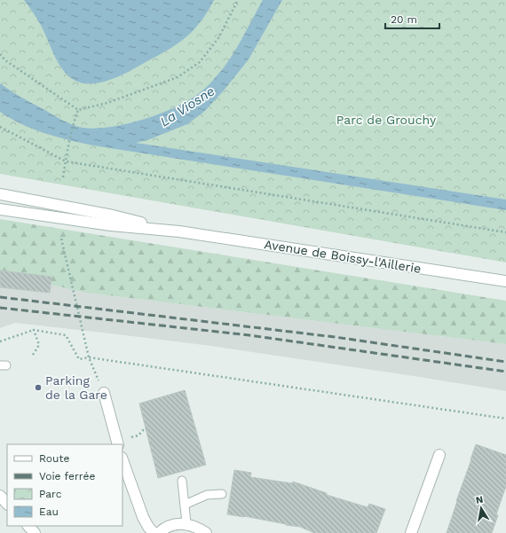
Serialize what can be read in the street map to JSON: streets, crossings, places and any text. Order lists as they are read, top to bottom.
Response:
{
  "streets": {
    "main road": ["Avenue de Boissy-l'Aillerie"]
  },
  "water": ["La Viosne"],
  "parks": ["Parc de Grouchy"],
  "places": ["Parking de la Gare"],
  "legend": [
    "Route",
    "Voie ferrée",
    "Parc",
    "Eau"
  ],
  "scale_bar": "20 m",
  "north": "top"
}
